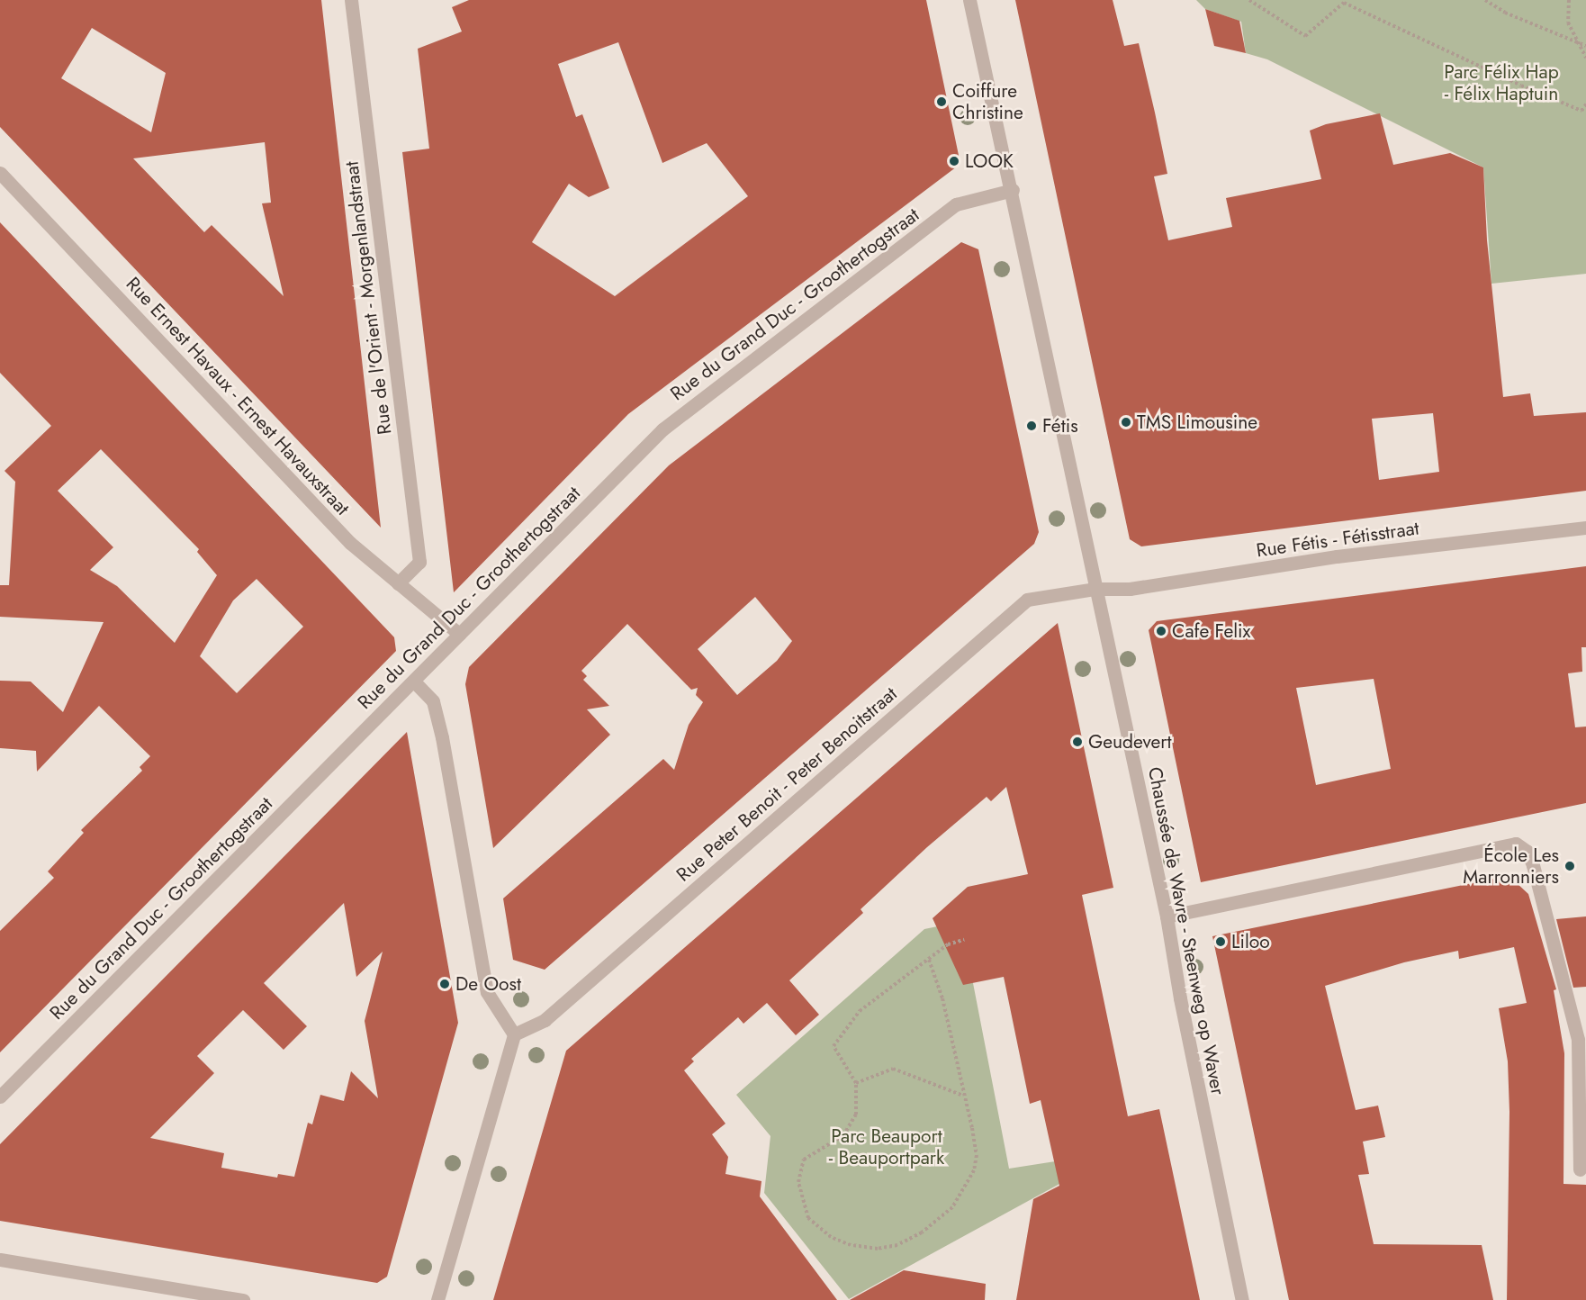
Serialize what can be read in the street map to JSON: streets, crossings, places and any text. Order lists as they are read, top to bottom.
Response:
{
  "streets": {
    "street": [
      "Rue de l'Orient - Morgenlandstraat",
      "Rue du Grand Duc - Groothertogstraat",
      "Rue Ernest Havaux - Ernest Havauxstraat",
      "Rue Fétis - Fétisstraat",
      "Rue Peter Benoit - Peter Benoitstraat",
      "Chaussée de Wavre - Steenweg op Waver"
    ]
  },
  "crossings": [
    ["Rue de l'Orient - Morgenlandstraat", "Rue Ernest Havaux - Ernest Havauxstraat"],
    ["Rue du Grand Duc - Groothertogstraat", "Rue Ernest Havaux - Ernest Havauxstraat"],
    ["Rue du Grand Duc - Groothertogstraat", "Chaussée de Wavre - Steenweg op Waver"],
    ["Rue Fétis - Fétisstraat", "Rue Peter Benoit - Peter Benoitstraat"],
    ["Rue Fétis - Fétisstraat", "Chaussée de Wavre - Steenweg op Waver"],
    ["Rue Peter Benoit - Peter Benoitstraat", "Chaussée de Wavre - Steenweg op Waver"]
  ],
  "parks": ["Parc Félix Hap - Félix Haptuin", "Parc Beauport - Beauportpark"],
  "places": [
    "Coiffure Christine",
    "LOOK",
    "TMS Limousine",
    "Fétis",
    "Cafe Felix",
    "Geudevert",
    "École Les Marronniers",
    "Liloo",
    "De Oost"
  ]
}
